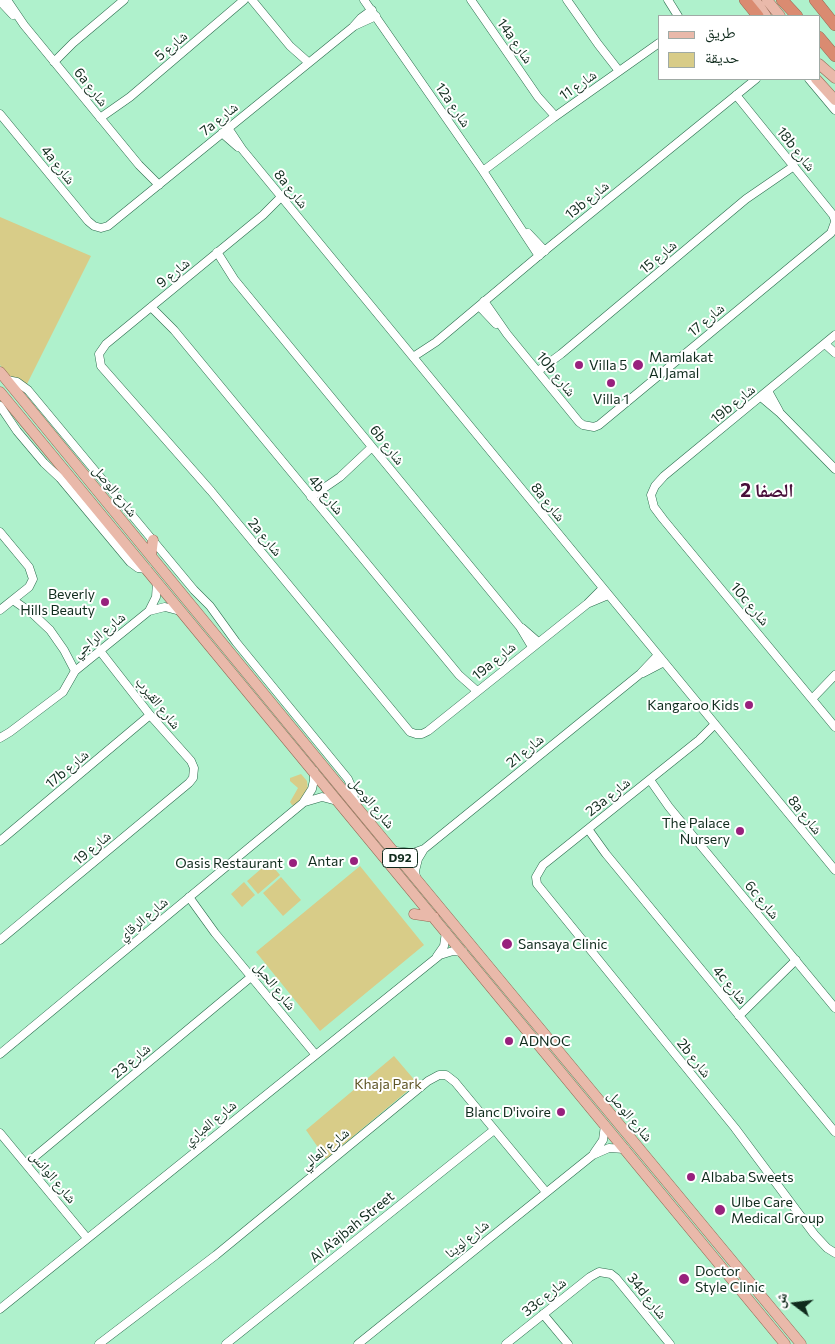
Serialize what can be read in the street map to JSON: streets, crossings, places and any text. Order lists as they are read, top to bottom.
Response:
{
  "streets": {
    "main road": ["شارع الوصل", "D92"],
    "street": [
      "14a شارع",
      "شارع 5",
      "شارع 11",
      "6a شارع",
      "12a شارع",
      "7a شارع",
      "18b شارع",
      "4a شارع",
      "8a شارع",
      "13b شارع",
      "شارع 15",
      "شارع 9",
      "شارع 17",
      "10b شارع",
      "19b شارع",
      "6b شارع",
      "4b شارع",
      "2a شارع",
      "10c شارع",
      "شارع الراجي",
      "19a شارع",
      "شارع القيرب",
      "شارع 21",
      "17b شارع",
      "23a شارع",
      "شارع 19",
      "6c شارع",
      "شارع الرقاي",
      "4c شارع",
      "شارع الحبل",
      "2b شارع",
      "شارع 23",
      "شارع العباري",
      "شارع العالي",
      "شارع الوانس",
      "Al A’ajbah Street",
      "شارع لوينا",
      "34d شارع",
      "33c شارع"
    ]
  },
  "crossings": [
    ["14a شارع", "شارع 11"],
    ["شارع 5", "6a شارع"],
    ["شارع 11", "12a شارع"],
    ["6a شارع", "7a شارع"],
    ["12a شارع", "7a شارع"],
    ["12a شارع", "13b شارع"],
    ["7a شارع", "4a شارع"],
    ["7a شارع", "8a شارع"],
    ["18b شارع", "13b شارع"],
    ["18b شارع", "شارع 15"],
    ["18b شارع", "شارع 17"],
    ["8a شارع", "13b شارع"],
    ["8a شارع", "شارع 9"],
    ["8a شارع", "19a شارع"],
    ["8a شارع", "شارع 21"],
    ["8a شارع", "23a شارع"],
    ["13b شارع", "10b شارع"],
    ["شارع 15", "10b شارع"],
    ["شارع 9", "6b شارع"],
    ["شارع 9", "4b شارع"],
    ["شارع 9", "2a شارع"],
    ["شارع 17", "10b شارع"],
    ["19b شارع", "10c شارع"],
    ["6b شارع", "19a شارع"],
    ["شارع الوصل", "شارع الرقاي"],
    ["شارع الوصل", "شارع العباري"],
    ["شارع الوصل", "شارع لوينا"],
    ["4b شارع", "19a شارع"],
    ["2a شارع", "19a شارع"],
    ["شارع الراجي", "شارع القيرب"],
    ["شارع القيرب", "17b شارع"],
    ["شارع القيرب", "شارع 19"],
    ["23a شارع", "6c شارع"],
    ["23a شارع", "4c شارع"],
    ["23a شارع", "2b شارع"],
    ["شارع الرقاي", "شارع الحبل"],
    ["شارع الحبل", "شارع 23"],
    ["شارع الحبل", "شارع العباري"],
    ["شارع 23", "شارع الوانس"],
    ["شارع العباري", "شارع الوانس"],
    ["شارع العالي", "Al A’ajbah Street"],
    ["شارع العالي", "شارع لوينا"],
    ["34d شارع", "33c شارع"]
  ],
  "districts": ["الصفا 2"],
  "parks": ["Khaja Park"],
  "places": [
    "Villa 5",
    "Mamlakat Al Jamal",
    "Villa 1",
    "Beverly Hills Beauty",
    "Kangaroo Kids",
    "The Palace Nursery",
    "Antar",
    "Oasis Restaurant",
    "Sansaya Clinic",
    "ADNOC",
    "Blanc D'ivoire",
    "Albaba Sweets",
    "Ulbe Care Medical Group",
    "Doctor Style Clinic"
  ],
  "legend": ["طريق", "حديقة"],
  "north": "left"
}
